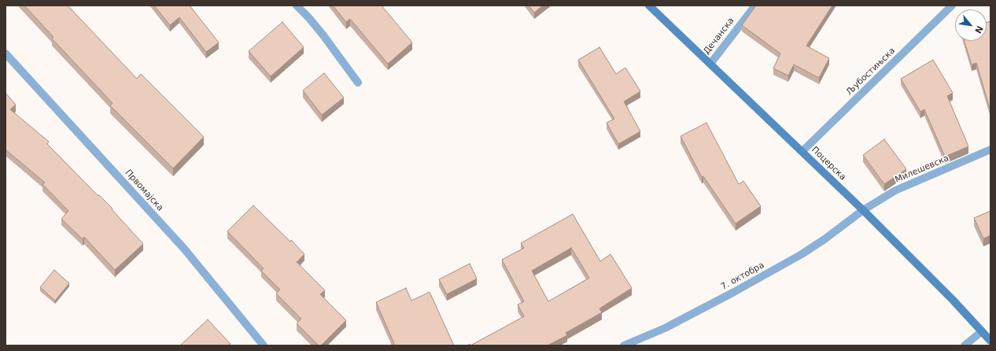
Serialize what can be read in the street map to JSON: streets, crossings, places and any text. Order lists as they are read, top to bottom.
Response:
{
  "streets": {
    "main road": ["Поцерска"],
    "street": [
      "Дечанска",
      "Љубостињска",
      "Милешевска",
      "Првомајска",
      "7. октобра"
    ]
  },
  "crossings": [
    ["Дечанска", "Поцерска"],
    ["Љубостињска", "Поцерска"],
    ["Поцерска", "Милешевска"],
    ["Поцерска", "7. октобра"],
    ["Милешевска", "7. октобра"]
  ],
  "north": "bottom right"
}
